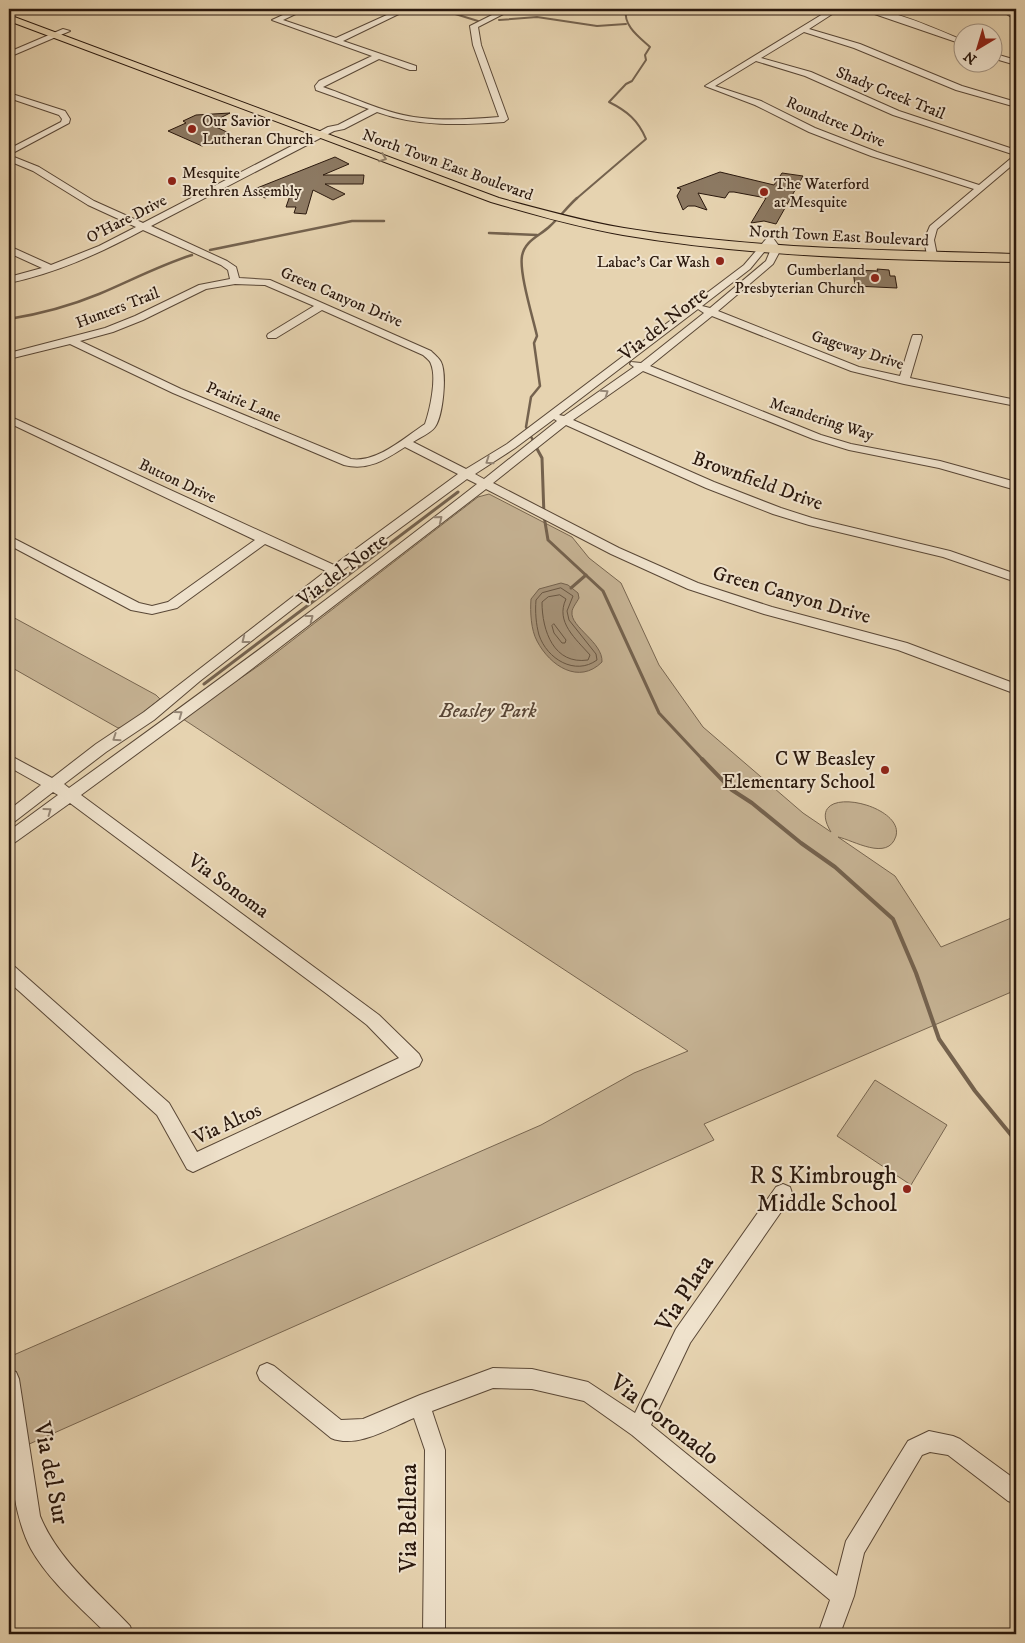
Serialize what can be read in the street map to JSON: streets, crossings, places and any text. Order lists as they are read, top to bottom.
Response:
{
  "streets": {
    "main road": ["North Town East Boulevard"],
    "street": [
      "Shady Creek Trail",
      "Roundtree Drive",
      "O'Hare Drive",
      "Green Canyon Drive",
      "Hunters Trail",
      "Via del Norte",
      "Gageway Drive",
      "Prairie Lane",
      "Meandering Way",
      "Button Drive",
      "Brownfield Drive",
      "Via Sonoma",
      "Via Altos",
      "Via Plata",
      "Via Coronado",
      "Via del Sur",
      "Via Bellena"
    ]
  },
  "crossings": [
    ["Shady Creek Trail", "Roundtree Drive"],
    ["North Town East Boulevard", "O'Hare Drive"],
    ["North Town East Boulevard", "Via del Norte"],
    ["Green Canyon Drive", "Hunters Trail"],
    ["Green Canyon Drive", "Via del Norte"],
    ["Green Canyon Drive", "Prairie Lane"],
    ["Hunters Trail", "Prairie Lane"],
    ["Via del Norte", "Gageway Drive"],
    ["Via del Norte", "Meandering Way"],
    ["Via del Norte", "Button Drive"],
    ["Via del Norte", "Brownfield Drive"],
    ["Via del Norte", "Via Sonoma"],
    ["Via Sonoma", "Via Altos"],
    ["Via Plata", "Via Coronado"],
    ["Via Coronado", "Via Bellena"]
  ],
  "parks": ["Beasley Park"],
  "places": [
    "Our Savior Lutheran Church",
    "Mesquite Brethren Assembly",
    "The Waterford at Mesquite",
    "Labac's Car Wash",
    "Cumberland Presbyterian Church",
    "C W Beasley Elementary School",
    "R S Kimbrough Middle School"
  ],
  "north": "bottom left"
}
